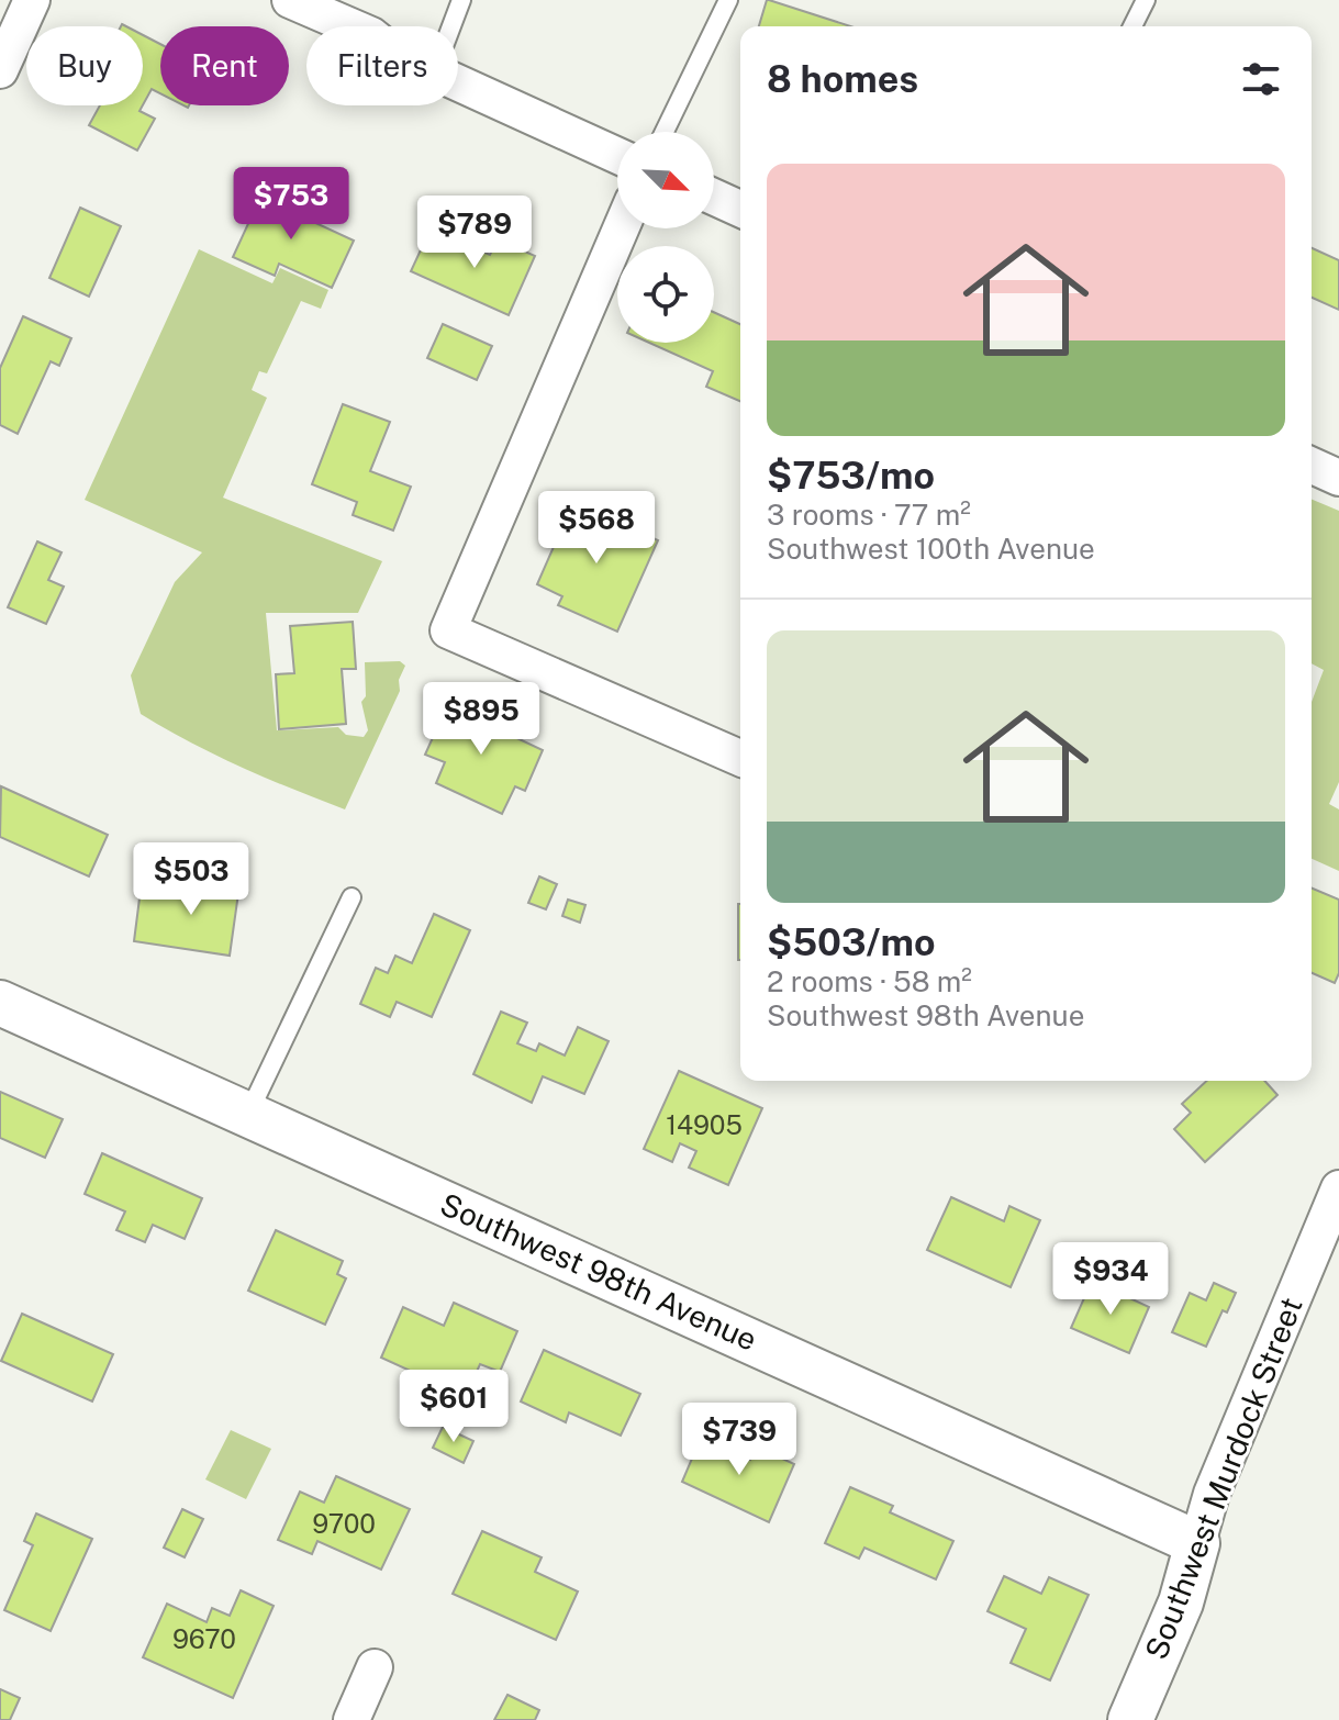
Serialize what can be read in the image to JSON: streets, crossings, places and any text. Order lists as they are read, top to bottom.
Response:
{
  "streets": {
    "street": ["Southwest 98th Avenue", "Southwest Murdock Street"]
  },
  "crossings": [
    ["Southwest 98th Avenue", "Southwest Murdock Street"]
  ],
  "house_numbers": ["14905", "9700", "9670"],
  "north": "bottom right",
  "page": {
    "chip": ["Buy", "Rent", "Filters"],
    "heading": "8 homes",
    "list": [
      {
        "name": "$753/mo",
        "note": "3 rooms · 77 m² · Southwest 100th Avenue"
      },
      {
        "name": "$503/mo",
        "note": "2 rooms · 58 m² · Southwest 98th Avenue"
      }
    ],
    "price": [
      "$753",
      "$789",
      "$568",
      "$895",
      "$503",
      "$934",
      "$601",
      "$739"
    ]
  }
}
